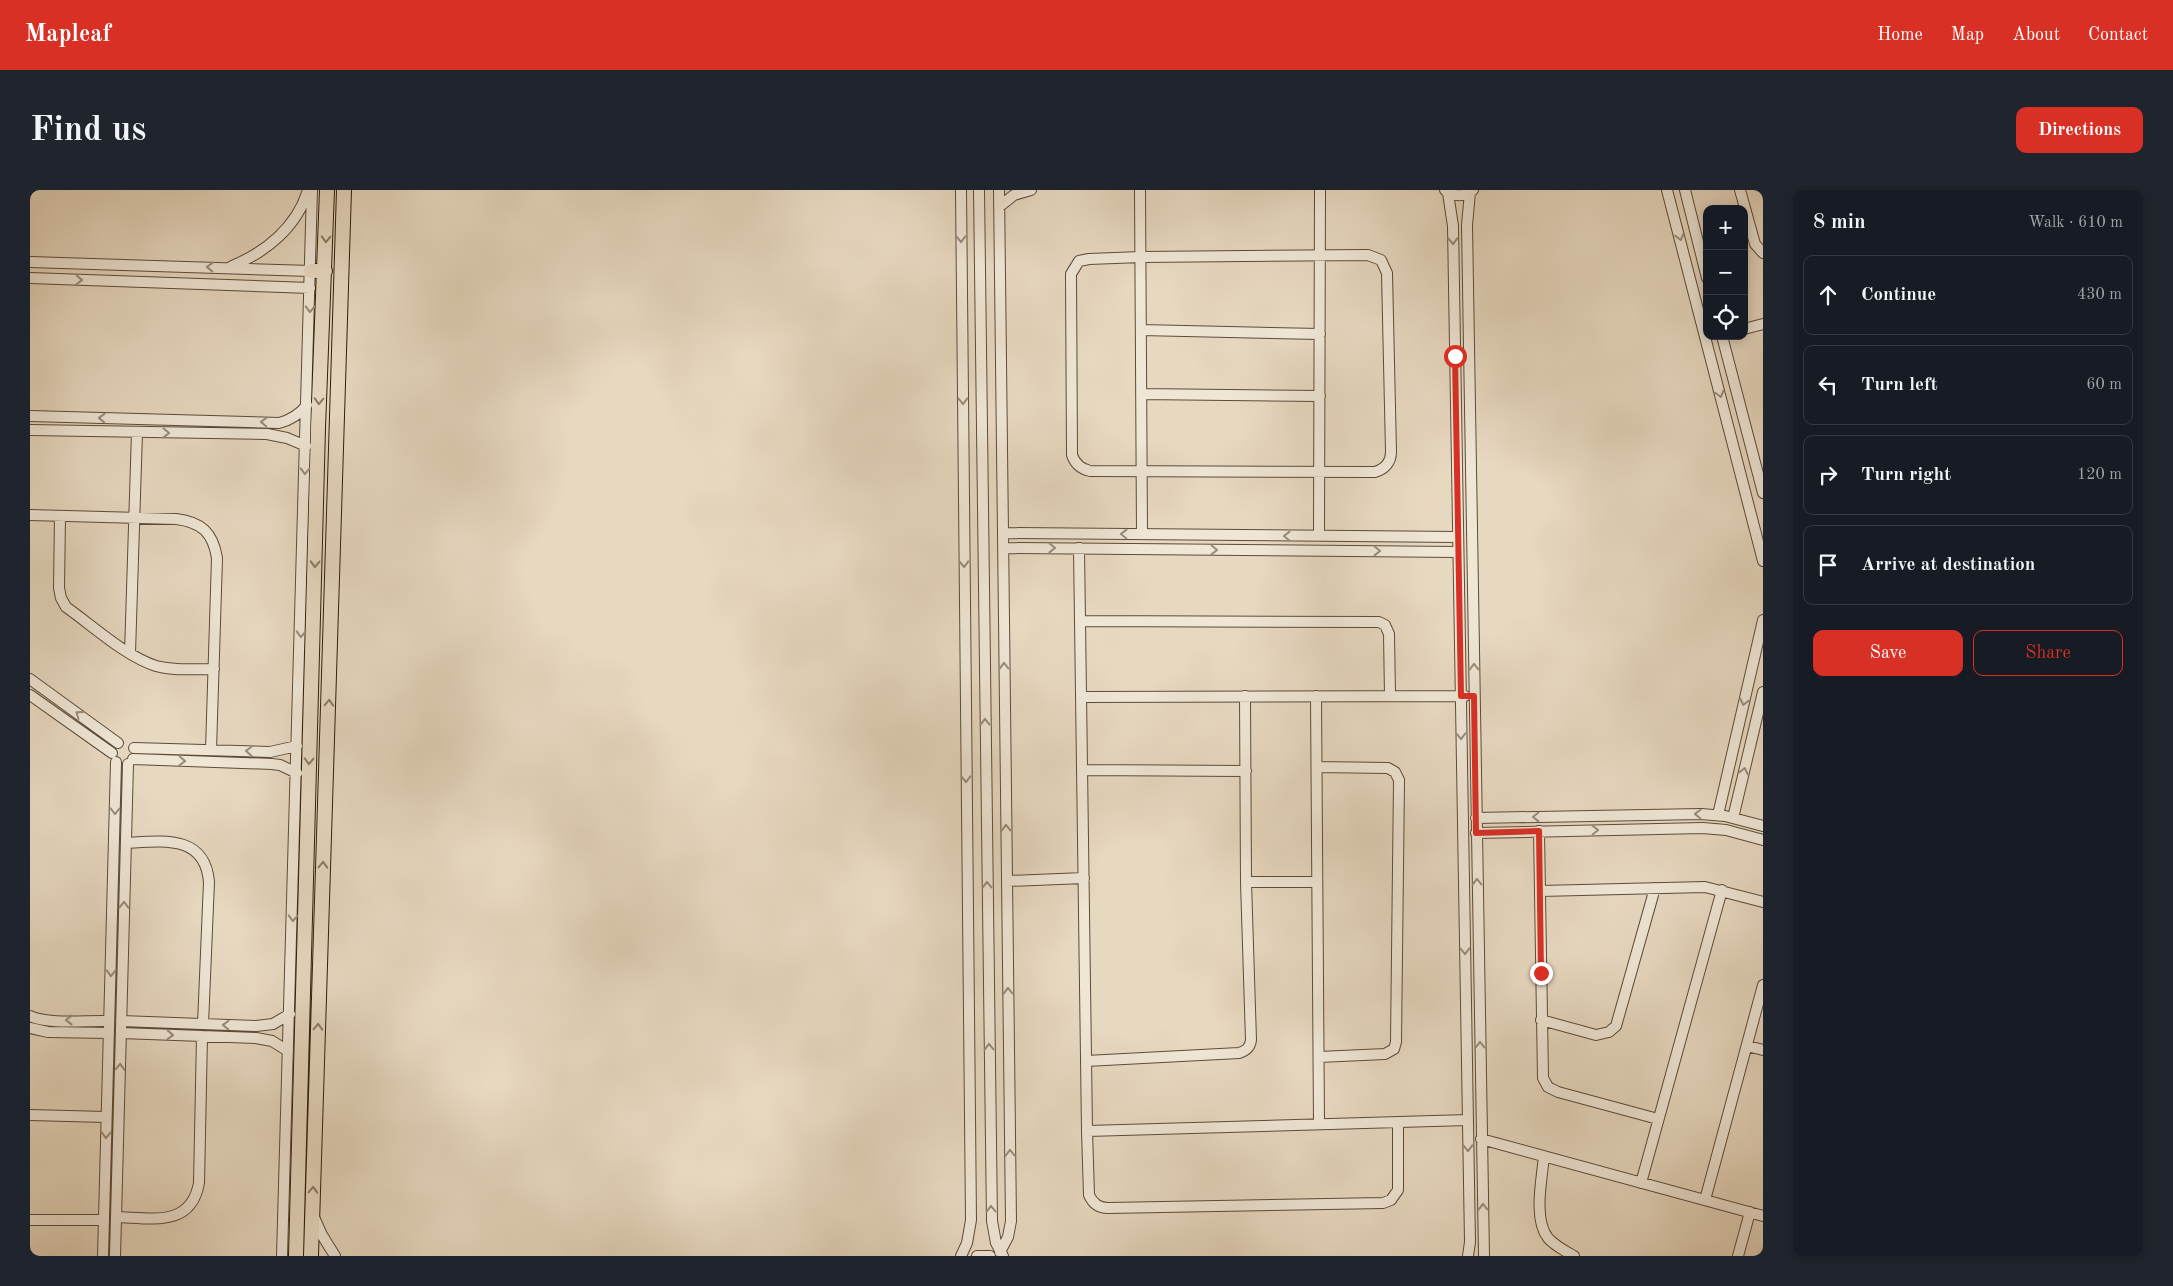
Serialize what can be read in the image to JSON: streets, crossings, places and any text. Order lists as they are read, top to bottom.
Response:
{
  "page": {
    "header": "Mapleaf",
    "nav": [
      "Home",
      "Map",
      "About",
      "Contact"
    ],
    "buttons": [
      "Directions",
      ["Save", "Share"]
    ],
    "title": "Find us",
    "heading": ["8 min", "Walk · 610 m"],
    "map_buttons": ["+", "−"],
    "list": [
      ["Continue", "430 m"],
      ["Turn left", "60 m"],
      ["Turn right", "120 m"],
      "Arrive at destination"
    ]
  }
}
